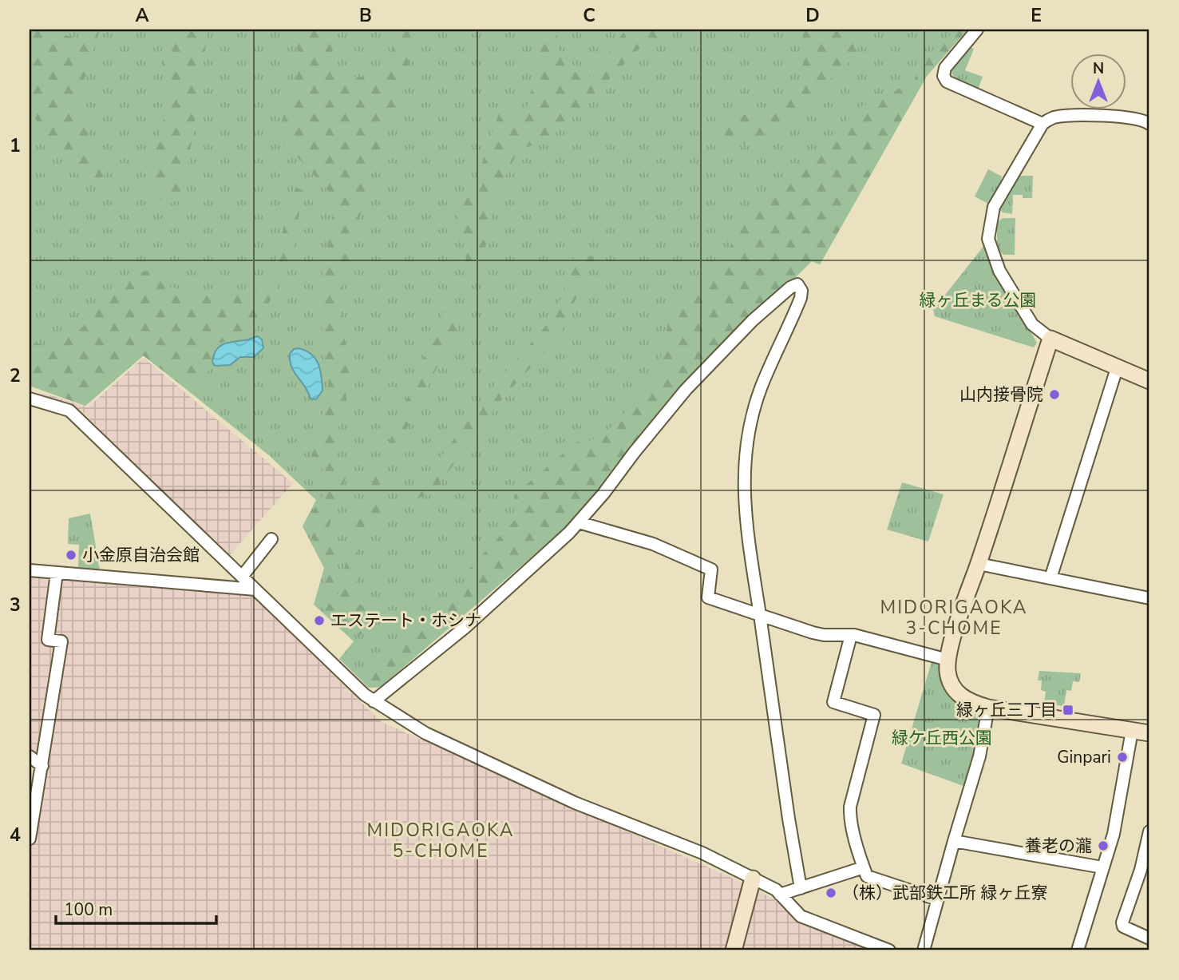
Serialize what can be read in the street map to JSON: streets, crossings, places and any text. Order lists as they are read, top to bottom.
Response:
{
  "districts": ["MIDORIGAOKA 3-CHOME", "MIDORIGAOKA 5-CHOME"],
  "parks": ["緑ヶ丘まる公園", "緑ケ丘西公園"],
  "places": {
    "other": [
      "山内接骨院",
      "小金原自治会館",
      "エステート・ホシナ",
      "Ginpari",
      "養老の瀧",
      "（株）武部鉄工所 緑ヶ丘寮"
    ],
    "transit": ["緑ヶ丘三丁目"]
  },
  "scale_bar": "100 m",
  "north": "top",
  "grid": {
    "columns": [
      "A",
      "B",
      "C",
      "D",
      "E"
    ],
    "rows": [
      "1",
      "2",
      "3",
      "4"
    ]
  }
}
